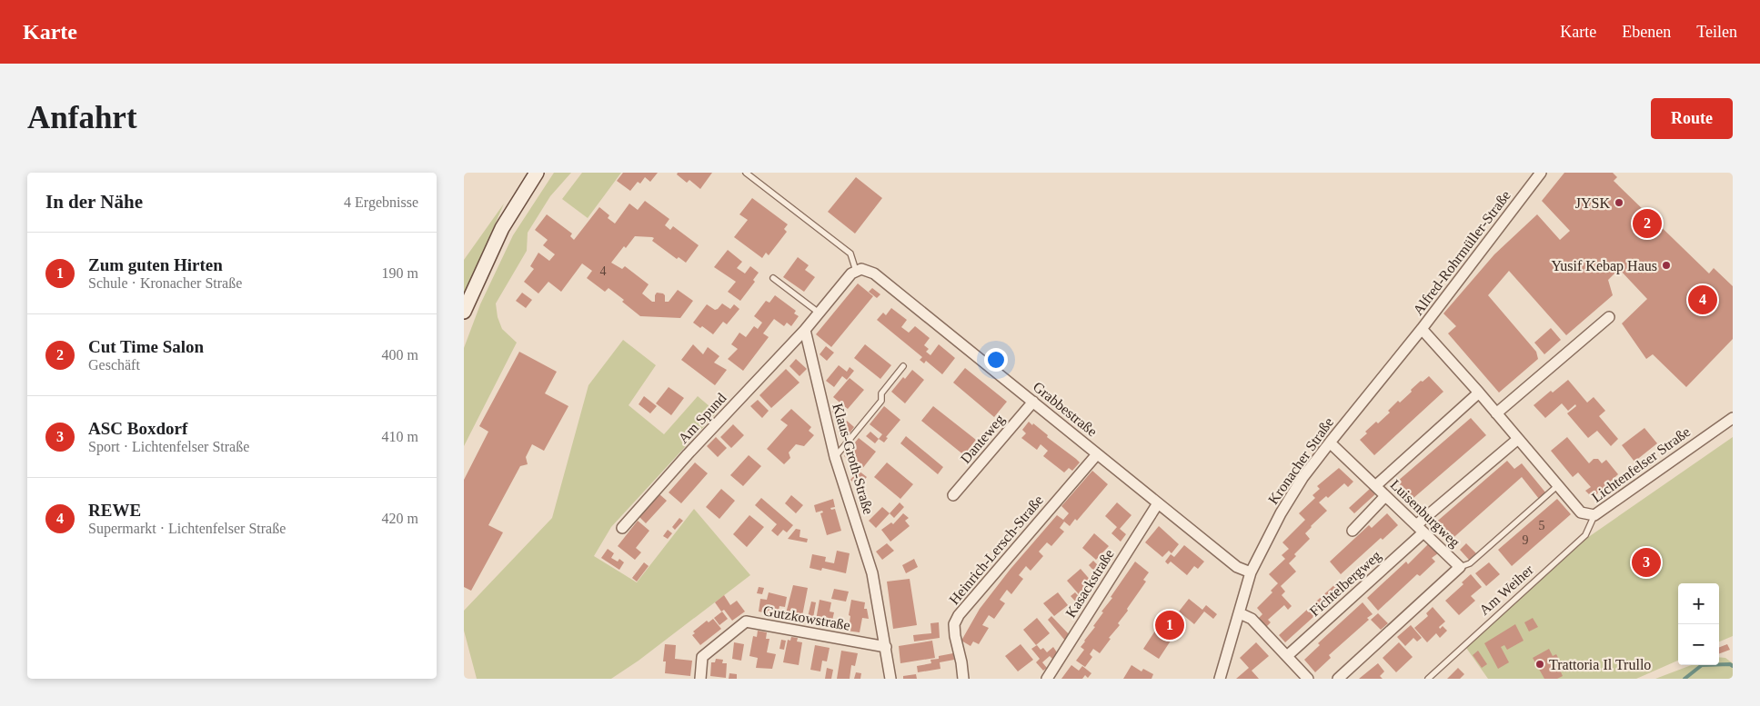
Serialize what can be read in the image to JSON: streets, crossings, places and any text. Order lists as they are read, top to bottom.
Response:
{
  "streets": {
    "street": [
      "Alfred-Rohrmüller-Straße",
      "Grabbestraße",
      "Am Spund",
      "Danteweg",
      "Klaus-Groth-Straße",
      "Kronacher Straße",
      "Lichtenfelser Straße",
      "Luisenburgweg",
      "Heinrich-Lersch-Straße",
      "Kasackstraße",
      "Fichtelbergweg",
      "Gutzkowstraße"
    ],
    "lane": ["Am Weiher"]
  },
  "crossings": [
    ["Alfred-Rohrmüller-Straße", "Kronacher Straße"],
    ["Alfred-Rohrmüller-Straße", "Lichtenfelser Straße"],
    ["Grabbestraße", "Danteweg"],
    ["Grabbestraße", "Kronacher Straße"],
    ["Grabbestraße", "Heinrich-Lersch-Straße"],
    ["Grabbestraße", "Kasackstraße"],
    ["Am Spund", "Klaus-Groth-Straße"],
    ["Klaus-Groth-Straße", "Gutzkowstraße"],
    ["Kronacher Straße", "Lichtenfelser Straße"],
    ["Kronacher Straße", "Luisenburgweg"],
    ["Lichtenfelser Straße", "Fichtelbergweg"],
    ["Lichtenfelser Straße", "Am Weiher"],
    ["Luisenburgweg", "Fichtelbergweg"]
  ],
  "places": ["JYSK", "Yusif Kebap Haus", "Trattoria Il Trullo"],
  "house_numbers": ["4", "5", "9"],
  "page": {
    "header": "Karte",
    "nav": ["Karte", "Ebenen", "Teilen"],
    "buttons": "Route",
    "title": "Anfahrt",
    "heading": ["In der Nähe", "4 Ergebnisse"],
    "pins": [
      "2",
      "4",
      "3",
      "1"
    ],
    "list": [
      {
        "mark": "1",
        "name": "Zum guten Hirten",
        "note": "Schule · Kronacher Straße",
        "value": "190 m"
      },
      {
        "mark": "2",
        "name": "Cut Time Salon",
        "note": "Geschäft",
        "value": "400 m"
      },
      {
        "mark": "3",
        "name": "ASC Boxdorf",
        "note": "Sport · Lichtenfelser Straße",
        "value": "410 m"
      },
      {
        "mark": "4",
        "name": "REWE",
        "note": "Supermarkt · Lichtenfelser Straße",
        "value": "420 m"
      }
    ],
    "map_buttons": ["+", "−"]
  }
}
